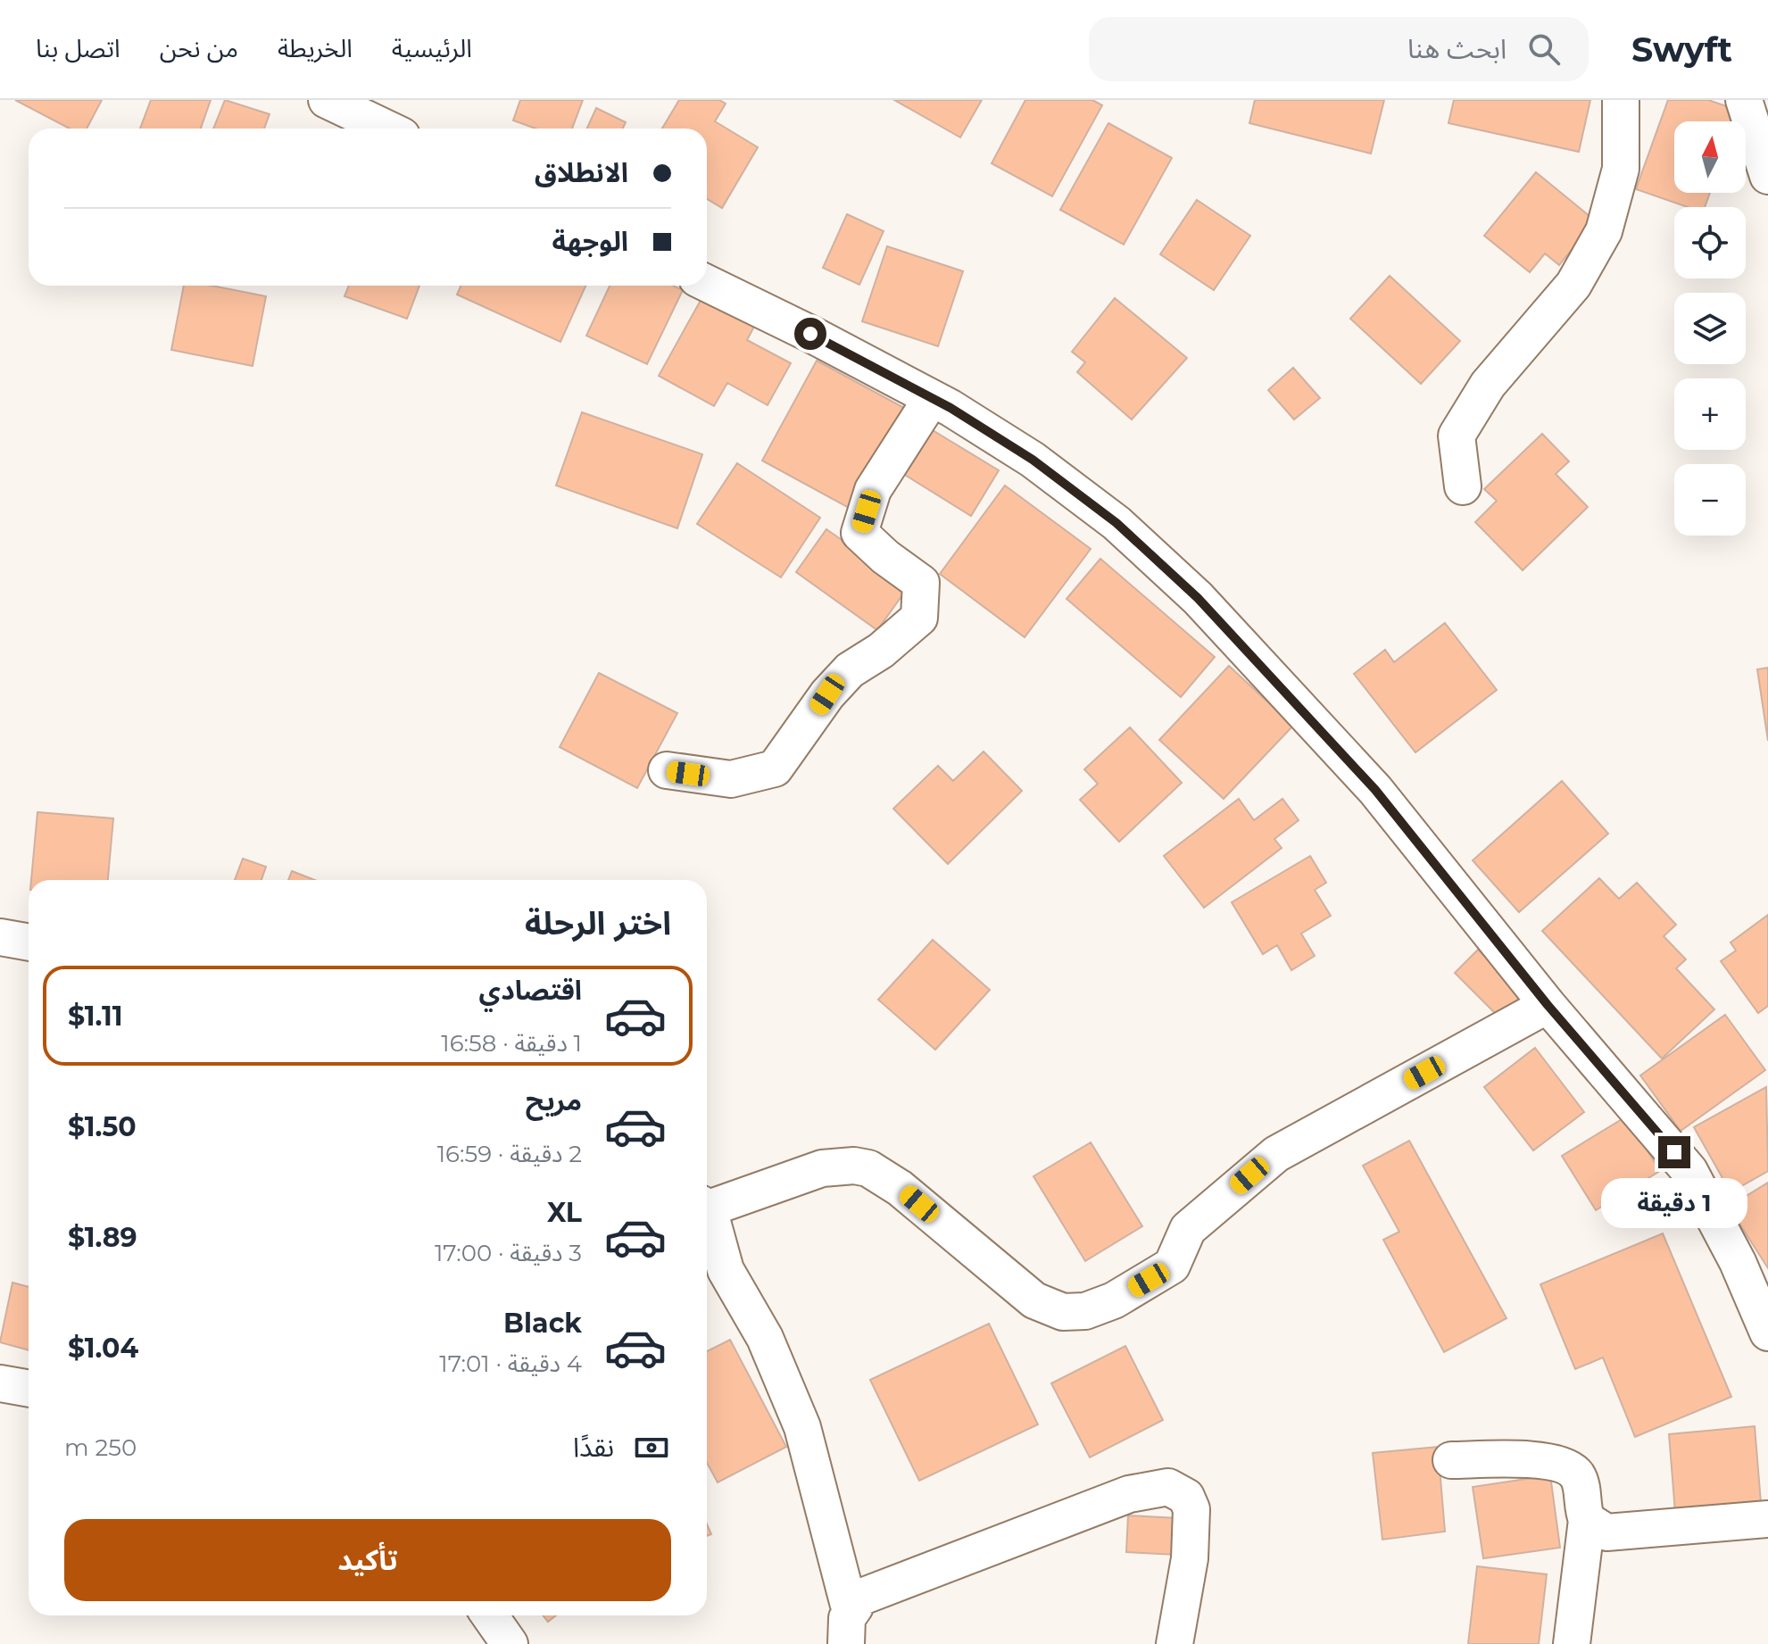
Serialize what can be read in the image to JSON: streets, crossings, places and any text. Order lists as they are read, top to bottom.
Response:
{
  "north": "top",
  "page": {
    "header": "Swyft",
    "search": "ابحث هنا",
    "nav": [
      "الرئيسية",
      "الخريطة",
      "من نحن",
      "اتصل بنا"
    ],
    "map_buttons": ["+", "−"],
    "banner": ["الانطلاق", "الوجهة"],
    "heading": "اختر الرحلة",
    "list": [
      {
        "name": "اقتصادي",
        "note": "1 دقيقة · 16:58",
        "value": "$1.11"
      },
      {
        "name": "مريح",
        "note": "2 دقيقة · 16:59",
        "value": "$1.50"
      },
      {
        "name": "XL",
        "note": "3 دقيقة · 17:00",
        "value": "$1.89"
      },
      {
        "name": "Black",
        "note": "4 دقيقة · 17:01",
        "value": "$1.04"
      }
    ],
    "bubble": "1 دقيقة",
    "pay": ["نقدًا", "250 m"],
    "buttons": "تأكيد"
  }
}
